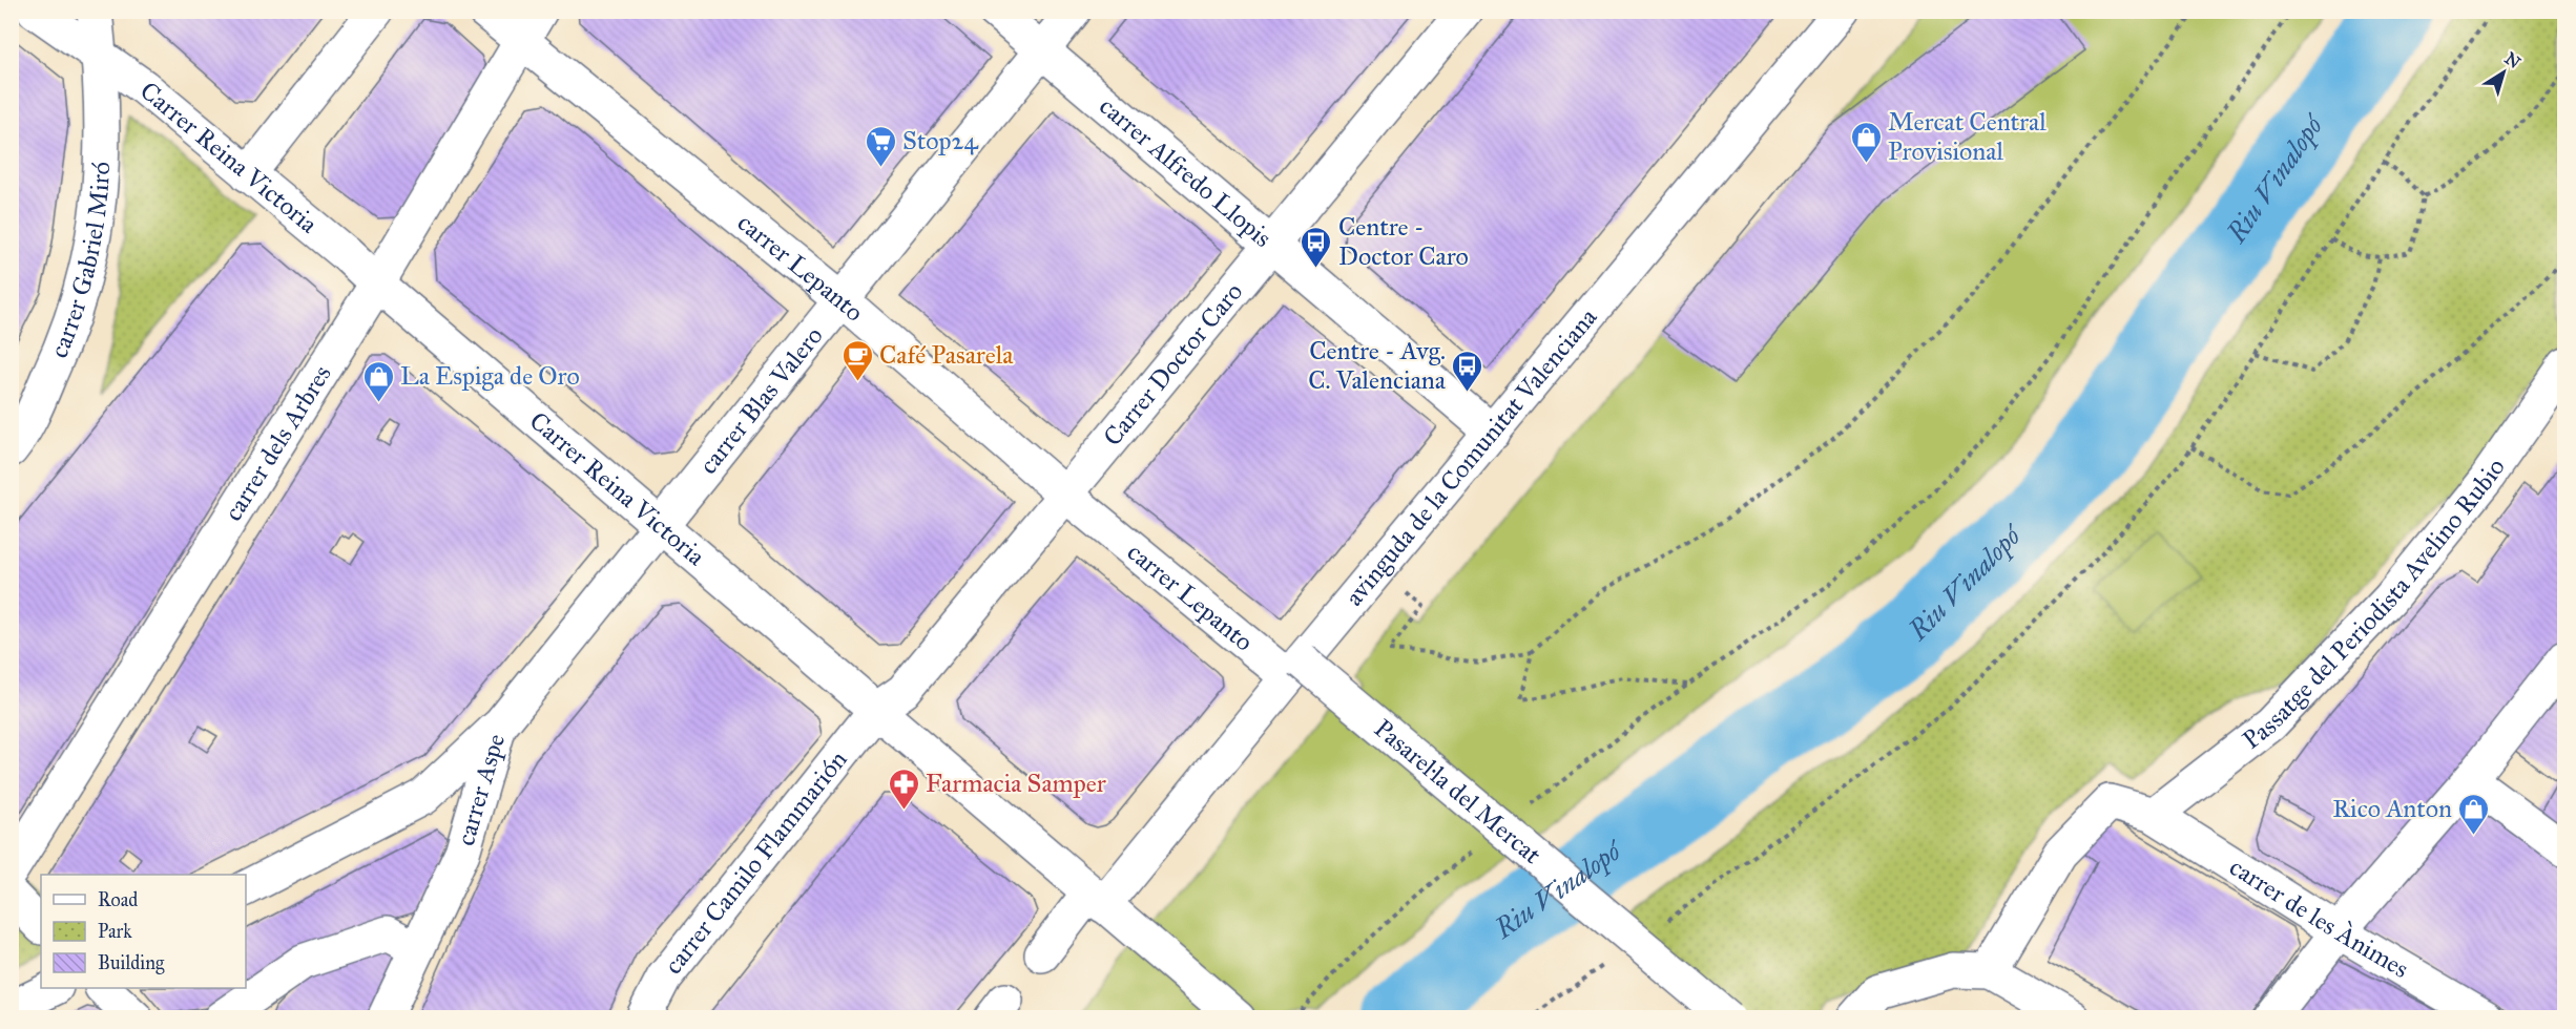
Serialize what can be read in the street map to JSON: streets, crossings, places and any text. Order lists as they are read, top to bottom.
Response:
{
  "streets": {
    "street": [
      "Carrer Reina Victoria",
      "carrer Alfredo Llopis",
      "carrer Gabriel Miró",
      "carrer Lepanto",
      "Carrer Doctor Caro",
      "carrer Blas Valero",
      "carrer dels Arbres",
      "avinguda de la Comunitat Valenciana",
      "Passatge del Periodista Avelino Rubio",
      "carrer Aspe",
      "Pasarel·la del Mercat",
      "carrer Camilo Flammarión",
      "carrer de les Ànimes"
    ]
  },
  "crossings": [
    ["Carrer Reina Victoria", "carrer Gabriel Miró"],
    ["Carrer Reina Victoria", "Carrer Doctor Caro"],
    ["Carrer Reina Victoria", "carrer Blas Valero"],
    ["Carrer Reina Victoria", "carrer dels Arbres"],
    ["Carrer Reina Victoria", "avinguda de la Comunitat Valenciana"],
    ["Carrer Reina Victoria", "carrer Aspe"],
    ["Carrer Reina Victoria", "carrer Camilo Flammarión"],
    ["carrer Alfredo Llopis", "Carrer Doctor Caro"],
    ["carrer Alfredo Llopis", "carrer Blas Valero"],
    ["carrer Alfredo Llopis", "avinguda de la Comunitat Valenciana"],
    ["carrer Lepanto", "Carrer Doctor Caro"],
    ["carrer Lepanto", "carrer Blas Valero"],
    ["carrer Lepanto", "carrer dels Arbres"],
    ["carrer Lepanto", "avinguda de la Comunitat Valenciana"],
    ["carrer Lepanto", "Pasarel·la del Mercat"],
    ["Carrer Doctor Caro", "carrer Camilo Flammarión"],
    ["carrer Blas Valero", "carrer Aspe"],
    ["avinguda de la Comunitat Valenciana", "Pasarel·la del Mercat"],
    ["Passatge del Periodista Avelino Rubio", "carrer de les Ànimes"]
  ],
  "water": ["Riu Vinalopó"],
  "places": {
    "shop": ["Mercat Central Provisional", "La Espiga de Oro", "Rico Anton"],
    "supermarket": ["Stop24"],
    "bus stop": ["Centre - Doctor Caro", "Centre - Avg. C. Valenciana"],
    "cafe": ["Café Pasarela"],
    "pharmacy": ["Farmacia Samper"]
  },
  "legend": ["Road", "Park", "Building"],
  "north": "top right"
}
